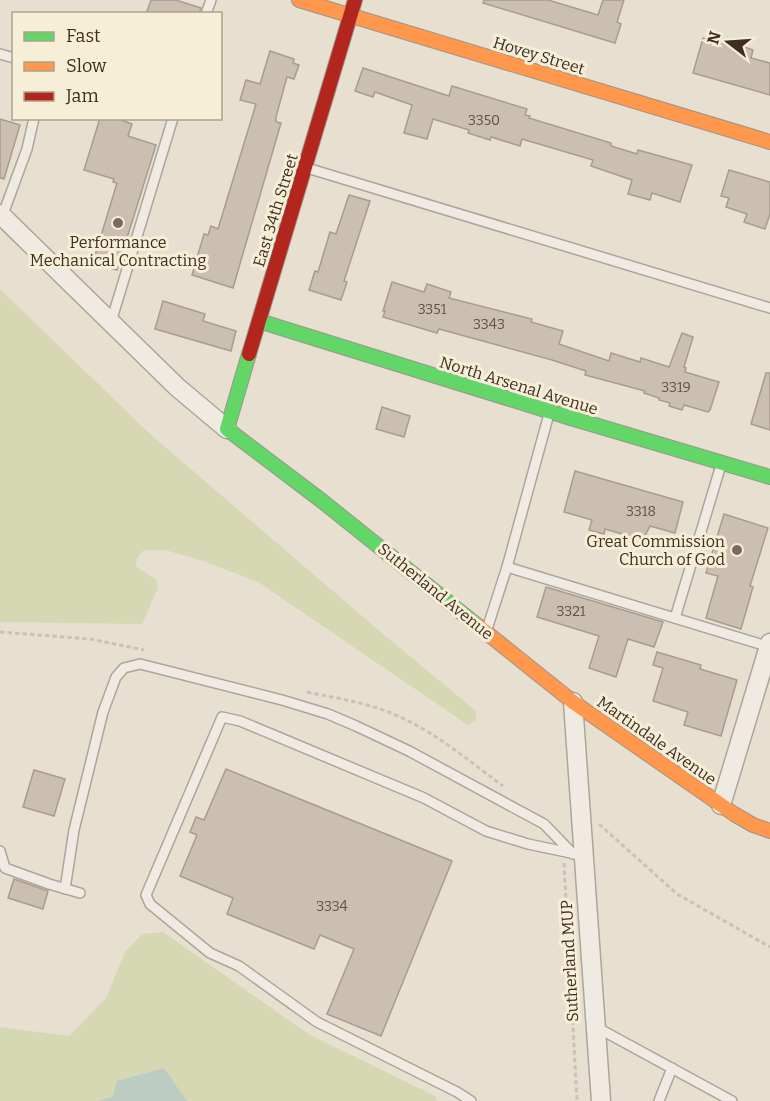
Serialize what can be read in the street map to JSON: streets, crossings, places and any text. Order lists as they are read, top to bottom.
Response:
{
  "streets": {
    "main road": [
      "Hovey Street",
      "East 34th Street",
      "North Arsenal Avenue",
      "Sutherland Avenue",
      "Martindale Avenue"
    ],
    "path": ["Sutherland MUP"]
  },
  "crossings": [
    ["Hovey Street", "East 34th Street"],
    ["East 34th Street", "North Arsenal Avenue"],
    ["East 34th Street", "Sutherland Avenue"],
    ["Sutherland Avenue", "Martindale Avenue"]
  ],
  "places": ["Performance Mechanical Contracting", "Great Commission Church of God"],
  "house_numbers": [
    "3350",
    "3351",
    "3343",
    "3319",
    "3318",
    "3321",
    "3334"
  ],
  "legend": ["Fast", "Slow", "Jam"],
  "north": "left"
}
